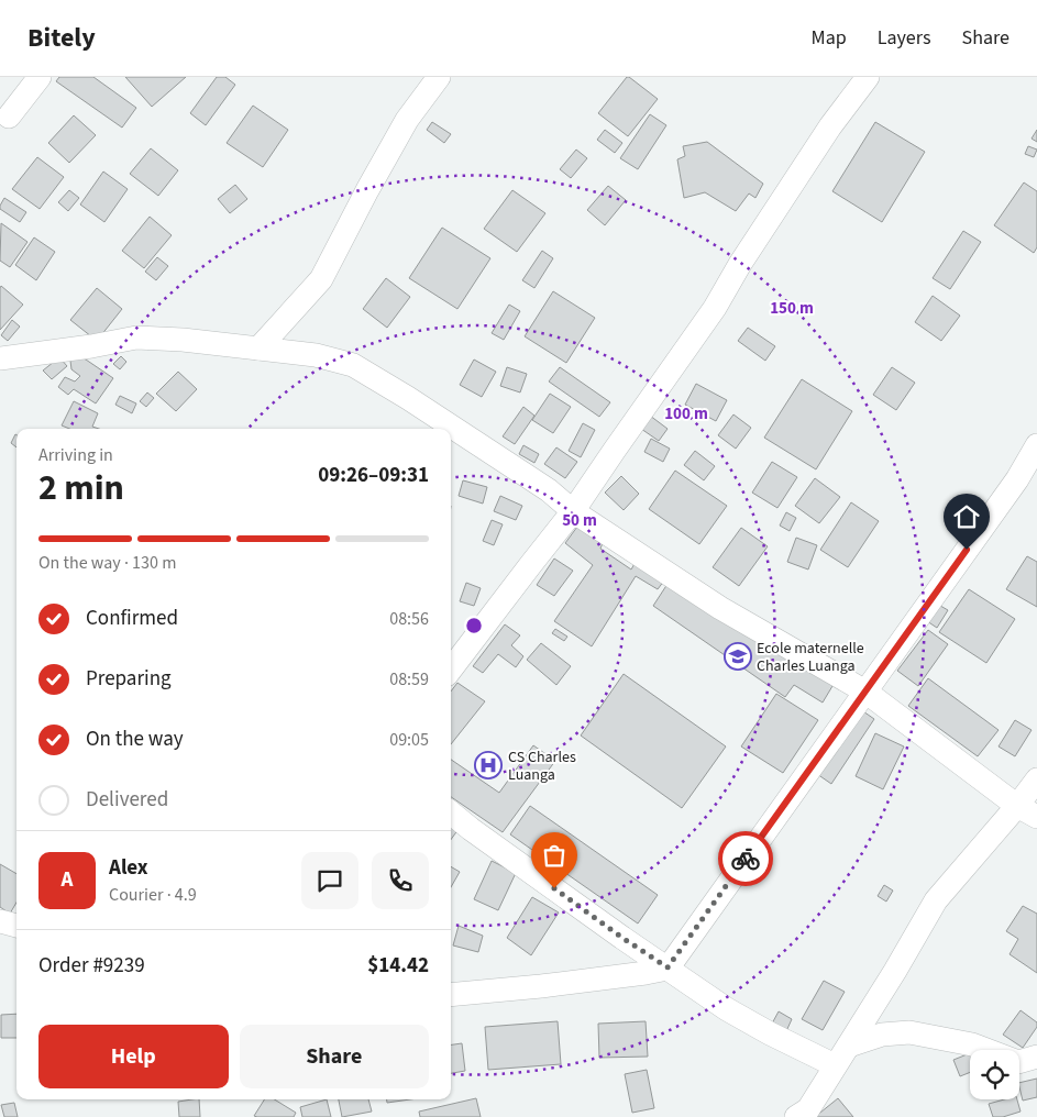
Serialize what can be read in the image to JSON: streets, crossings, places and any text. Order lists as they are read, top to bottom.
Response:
{
  "places": {
    "school or university": ["Ecole maternelle Charles Luanga"],
    "hospital": ["CS Charles Luanga"]
  },
  "page": {
    "header": "Bitely",
    "nav": ["Map", "Layers", "Share"],
    "heading": ["2 min", "Arriving in", "09:26–09:31"],
    "panel": [
      "Alex",
      "Courier · 4.9",
      "Order #9239",
      "$14.42"
    ],
    "bar": "On the way · 130 m",
    "list": [
      ["Confirmed", "08:56"],
      ["Preparing", "08:59"],
      ["On the way", "09:05"],
      "Delivered"
    ],
    "round": "A",
    "buttons": ["Help", "Share"]
  },
  "rings": ["150 m", "100 m", "50 m"]
}
